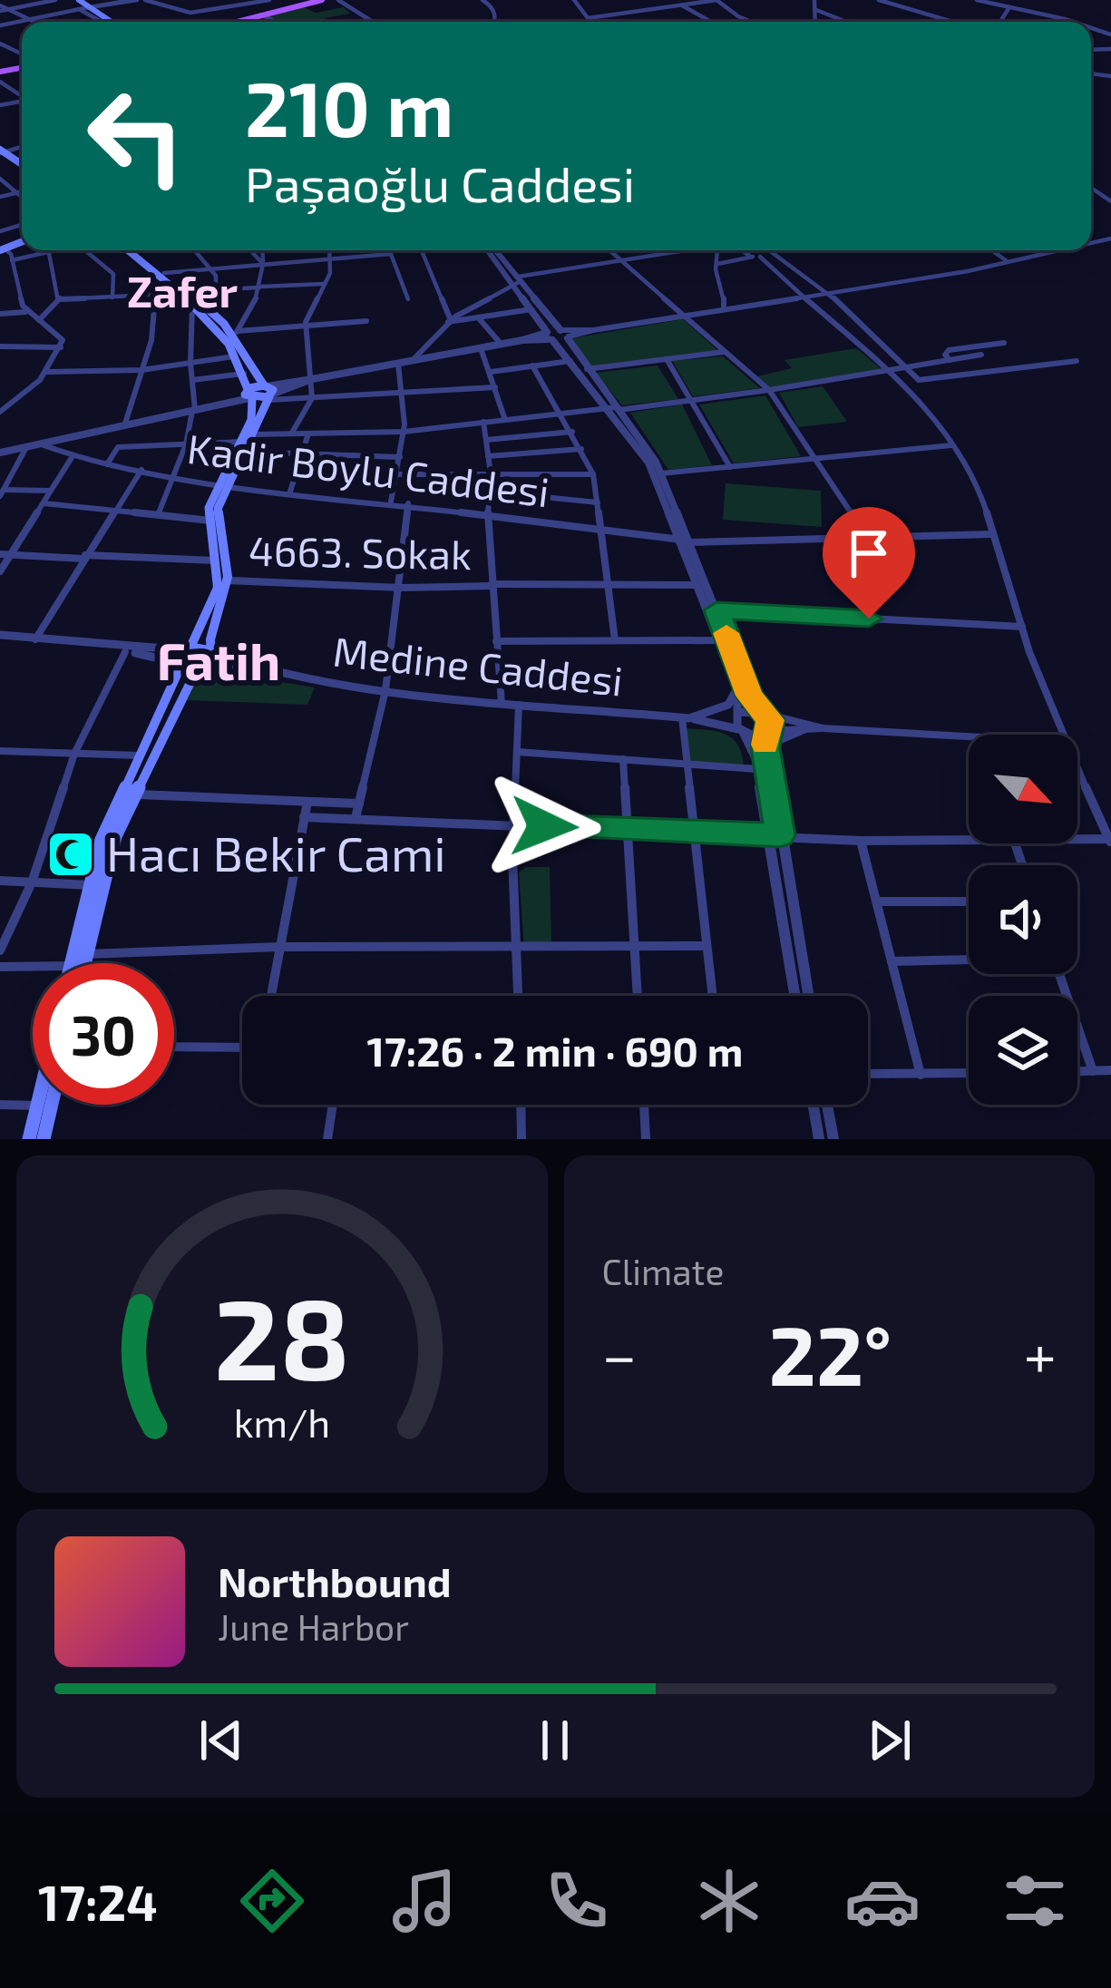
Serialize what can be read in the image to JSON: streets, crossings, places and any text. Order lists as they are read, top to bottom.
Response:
{
  "streets": {
    "street": ["Kadir Boylu Caddesi", "4663. Sokak", "Medine Caddesi"]
  },
  "districts": ["Zafer", "Fatih"],
  "places": {
    "mosque": ["Hacı Bekir Cami"]
  },
  "north": "bottom right",
  "page": {
    "turn": ["210 m", "Paşaoğlu Caddesi"],
    "limit": "30",
    "trip": "17:26 · 2 min · 690 m",
    "tile": "Climate",
    "heat": ["−", "22°", "+"],
    "song": ["Northbound", "June Harbor"],
    "tabs": "17:24",
    "gauge": ["28", "km/h"]
  }
}
